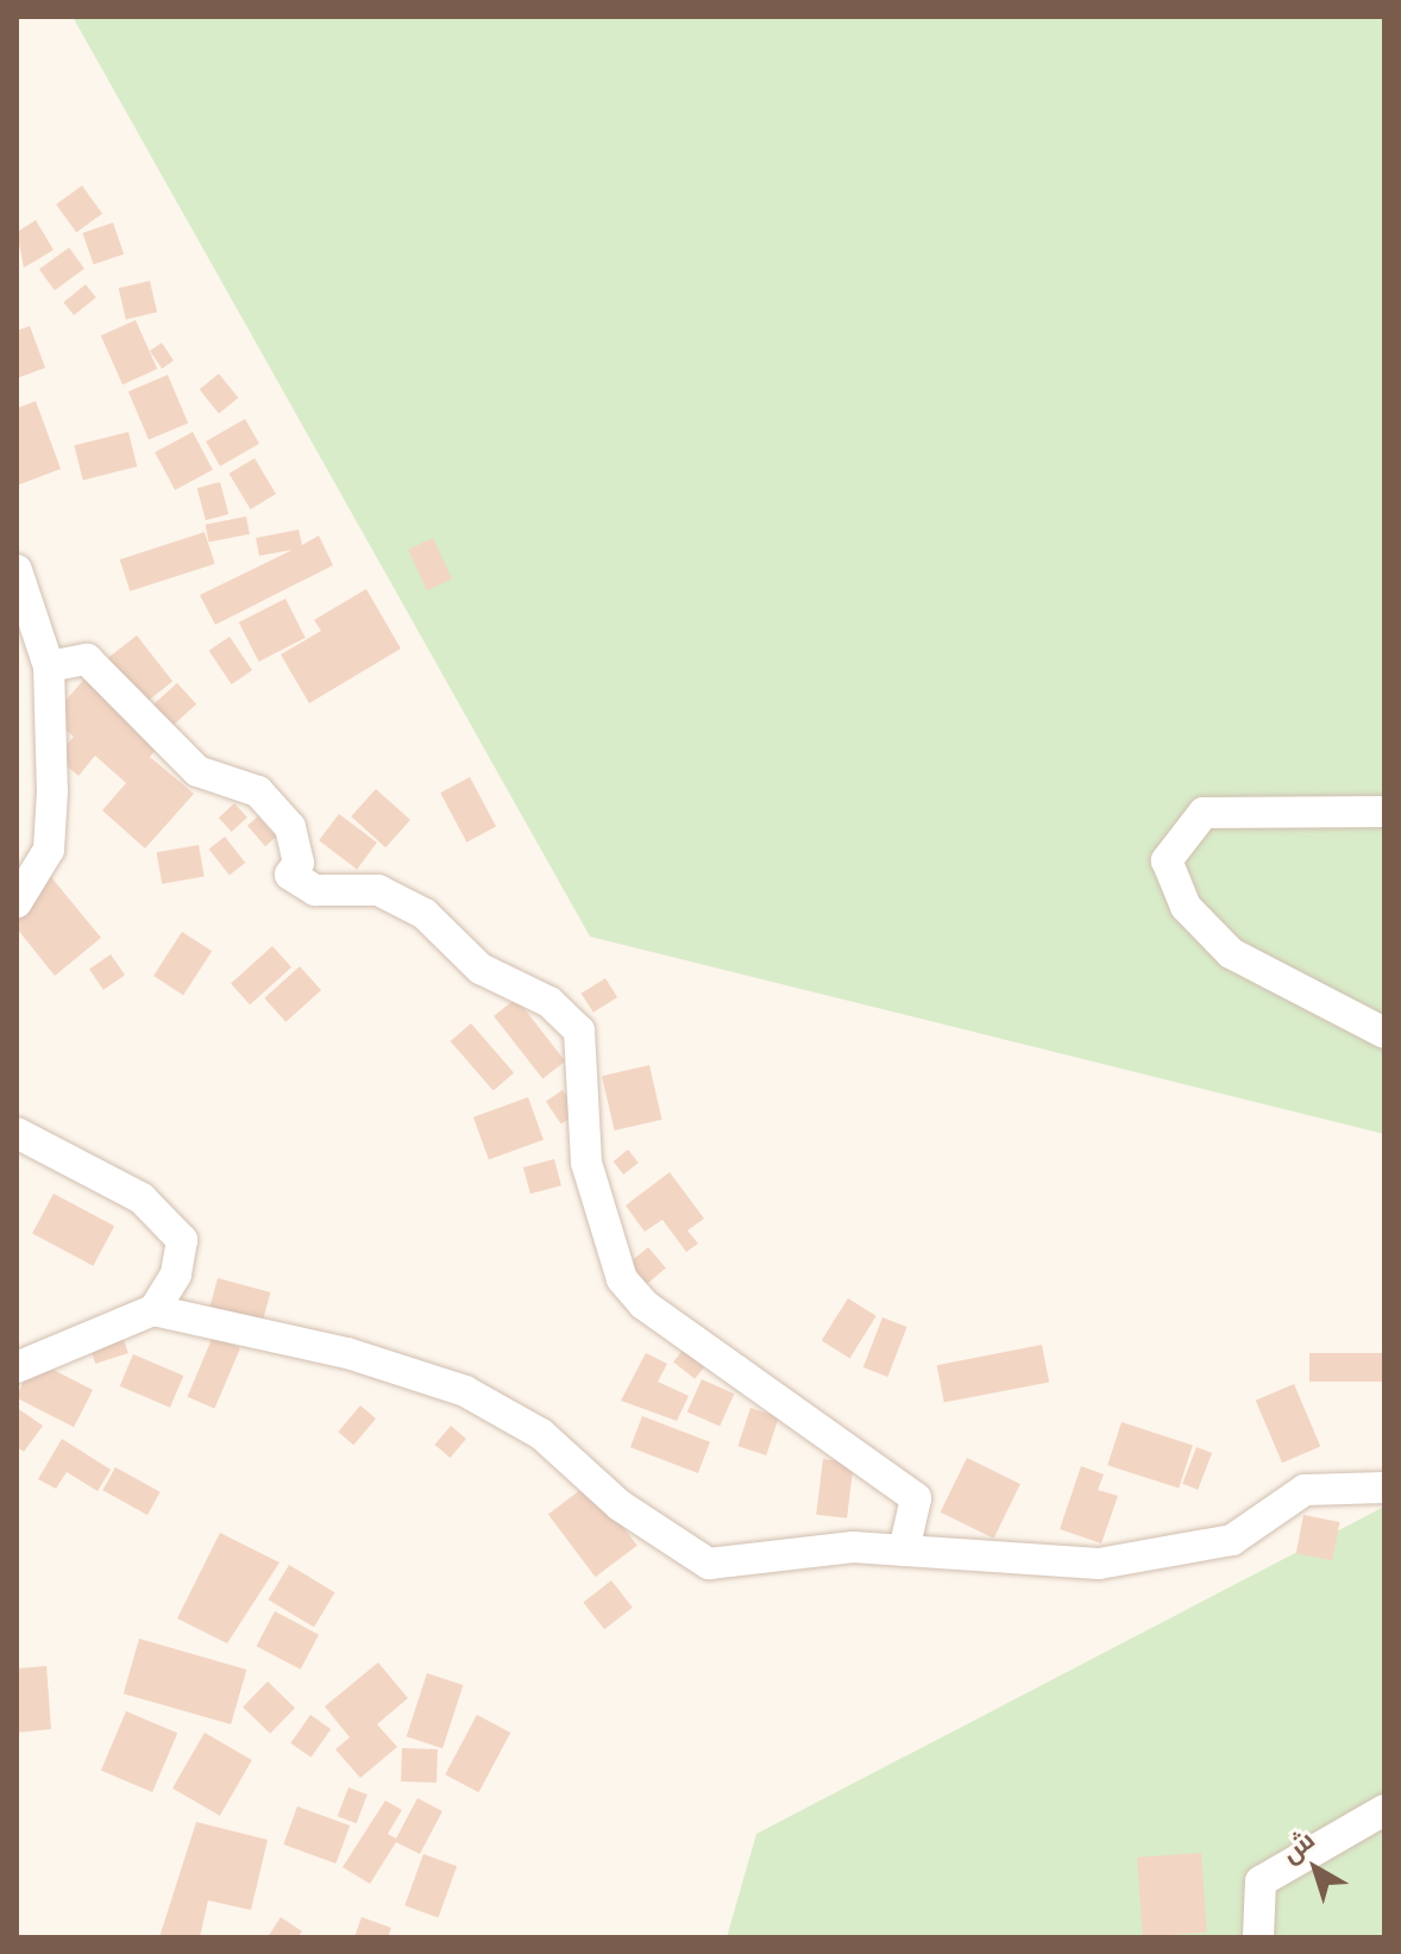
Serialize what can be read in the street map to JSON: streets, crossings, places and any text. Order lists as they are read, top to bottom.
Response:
{
  "north": "top left"
}
